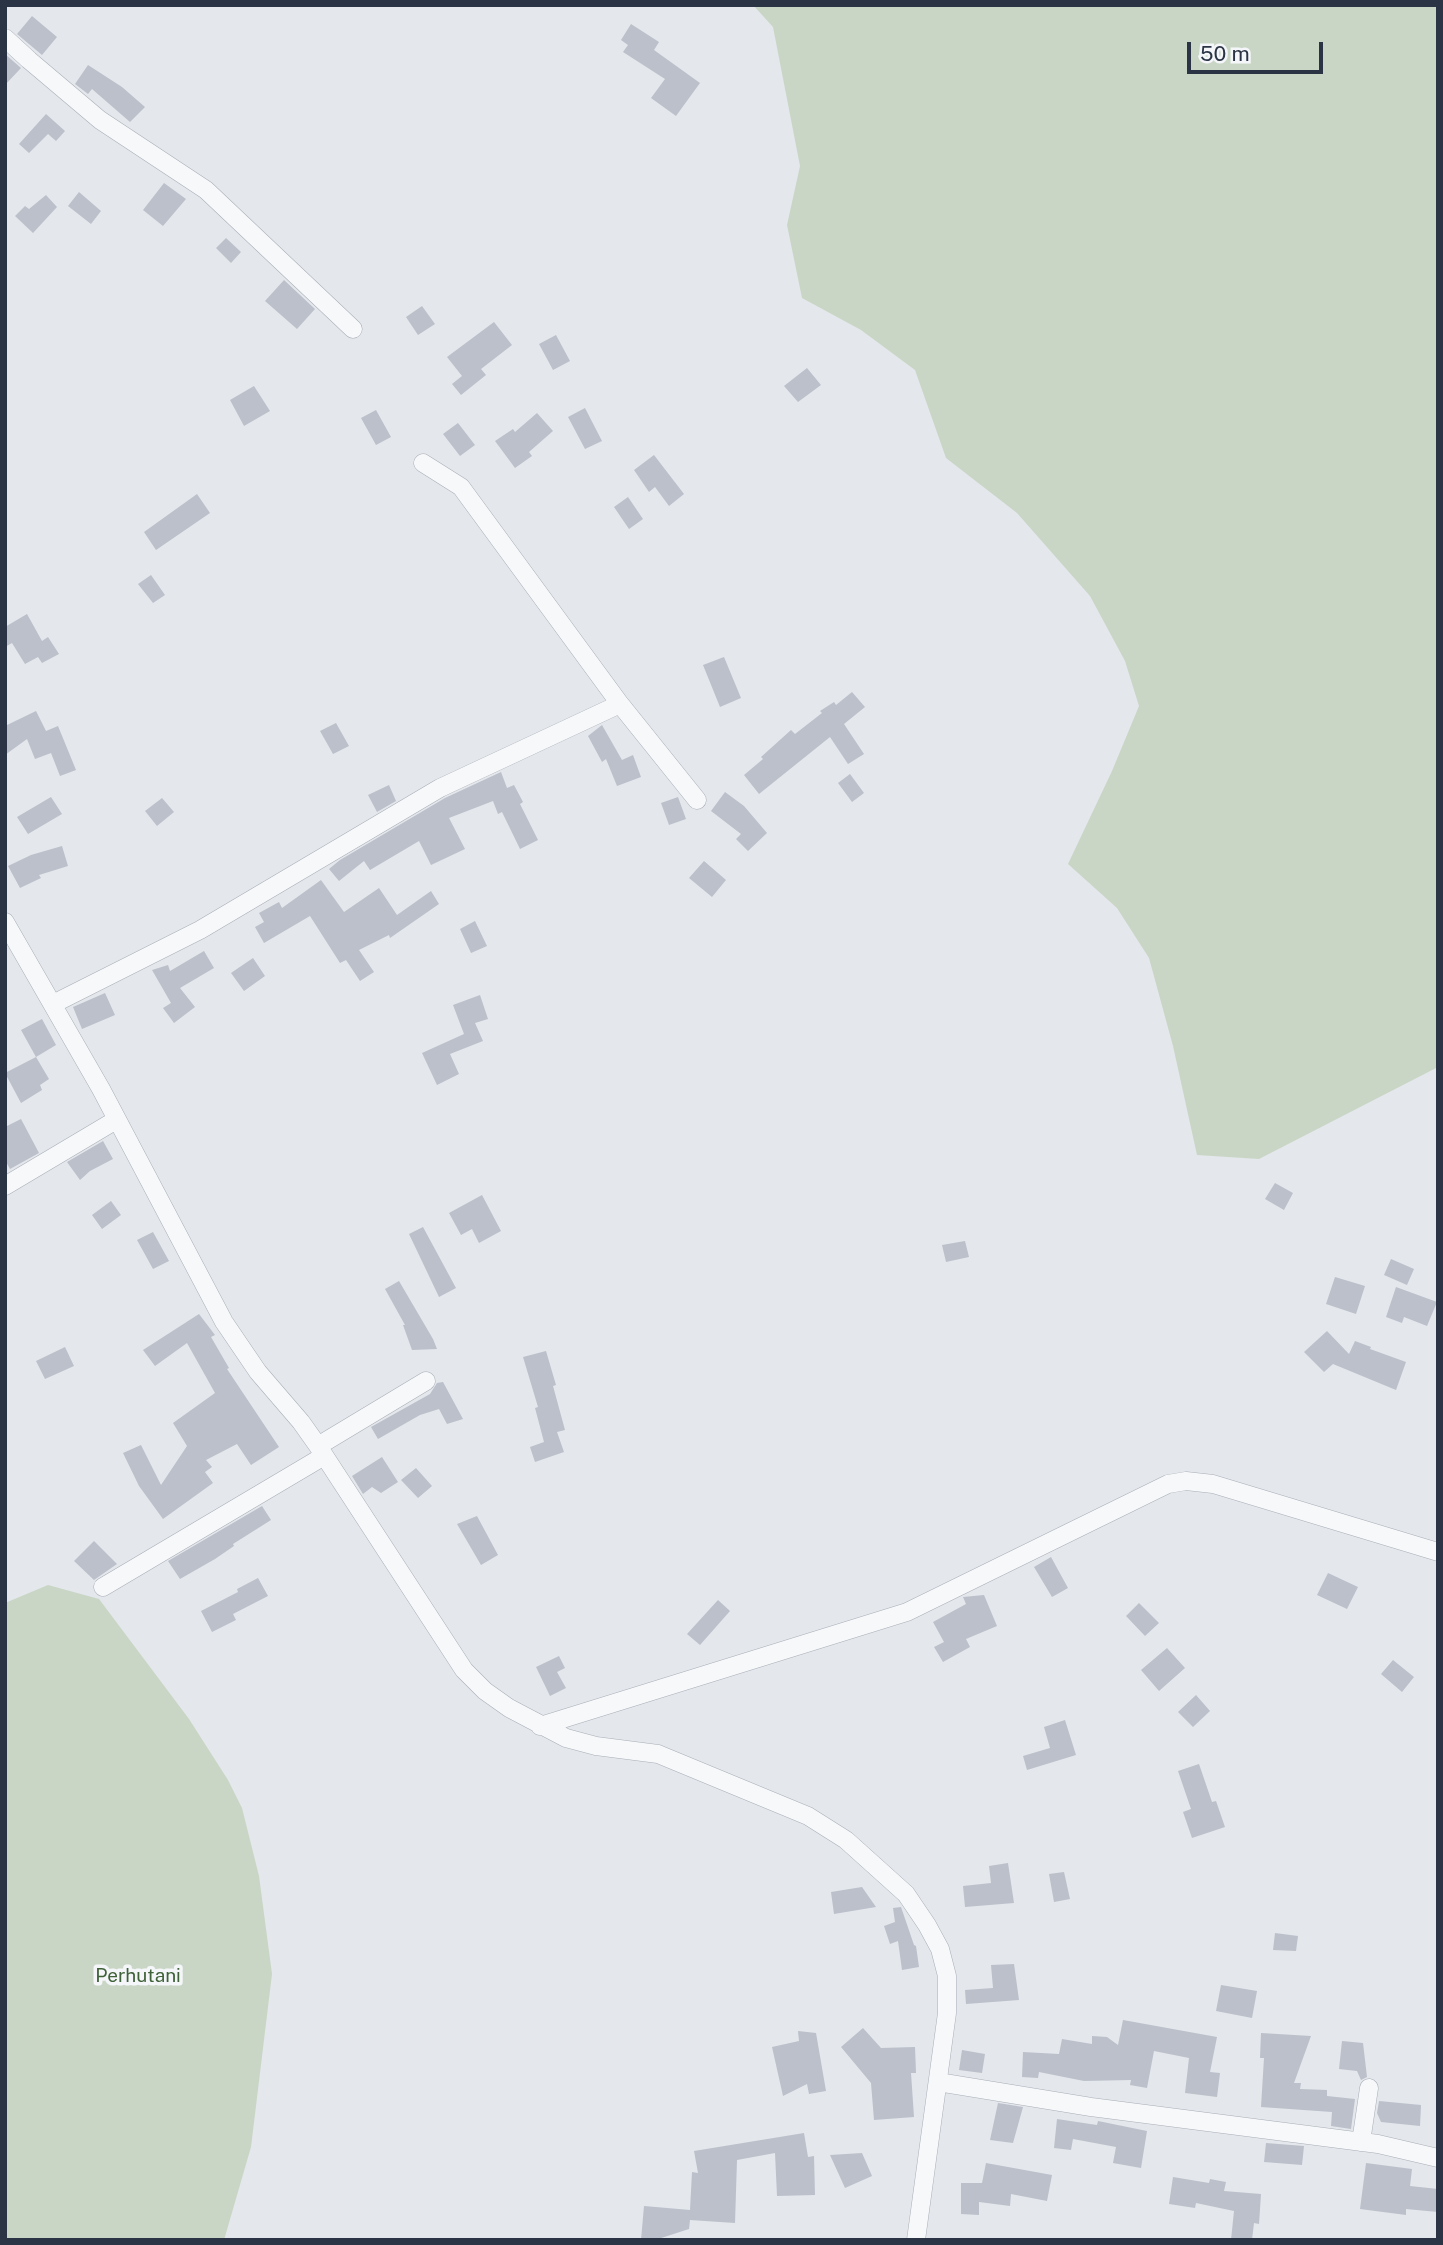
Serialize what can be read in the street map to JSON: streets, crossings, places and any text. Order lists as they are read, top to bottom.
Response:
{
  "parks": ["Perhutani"],
  "scale_bar": "50 m"
}
